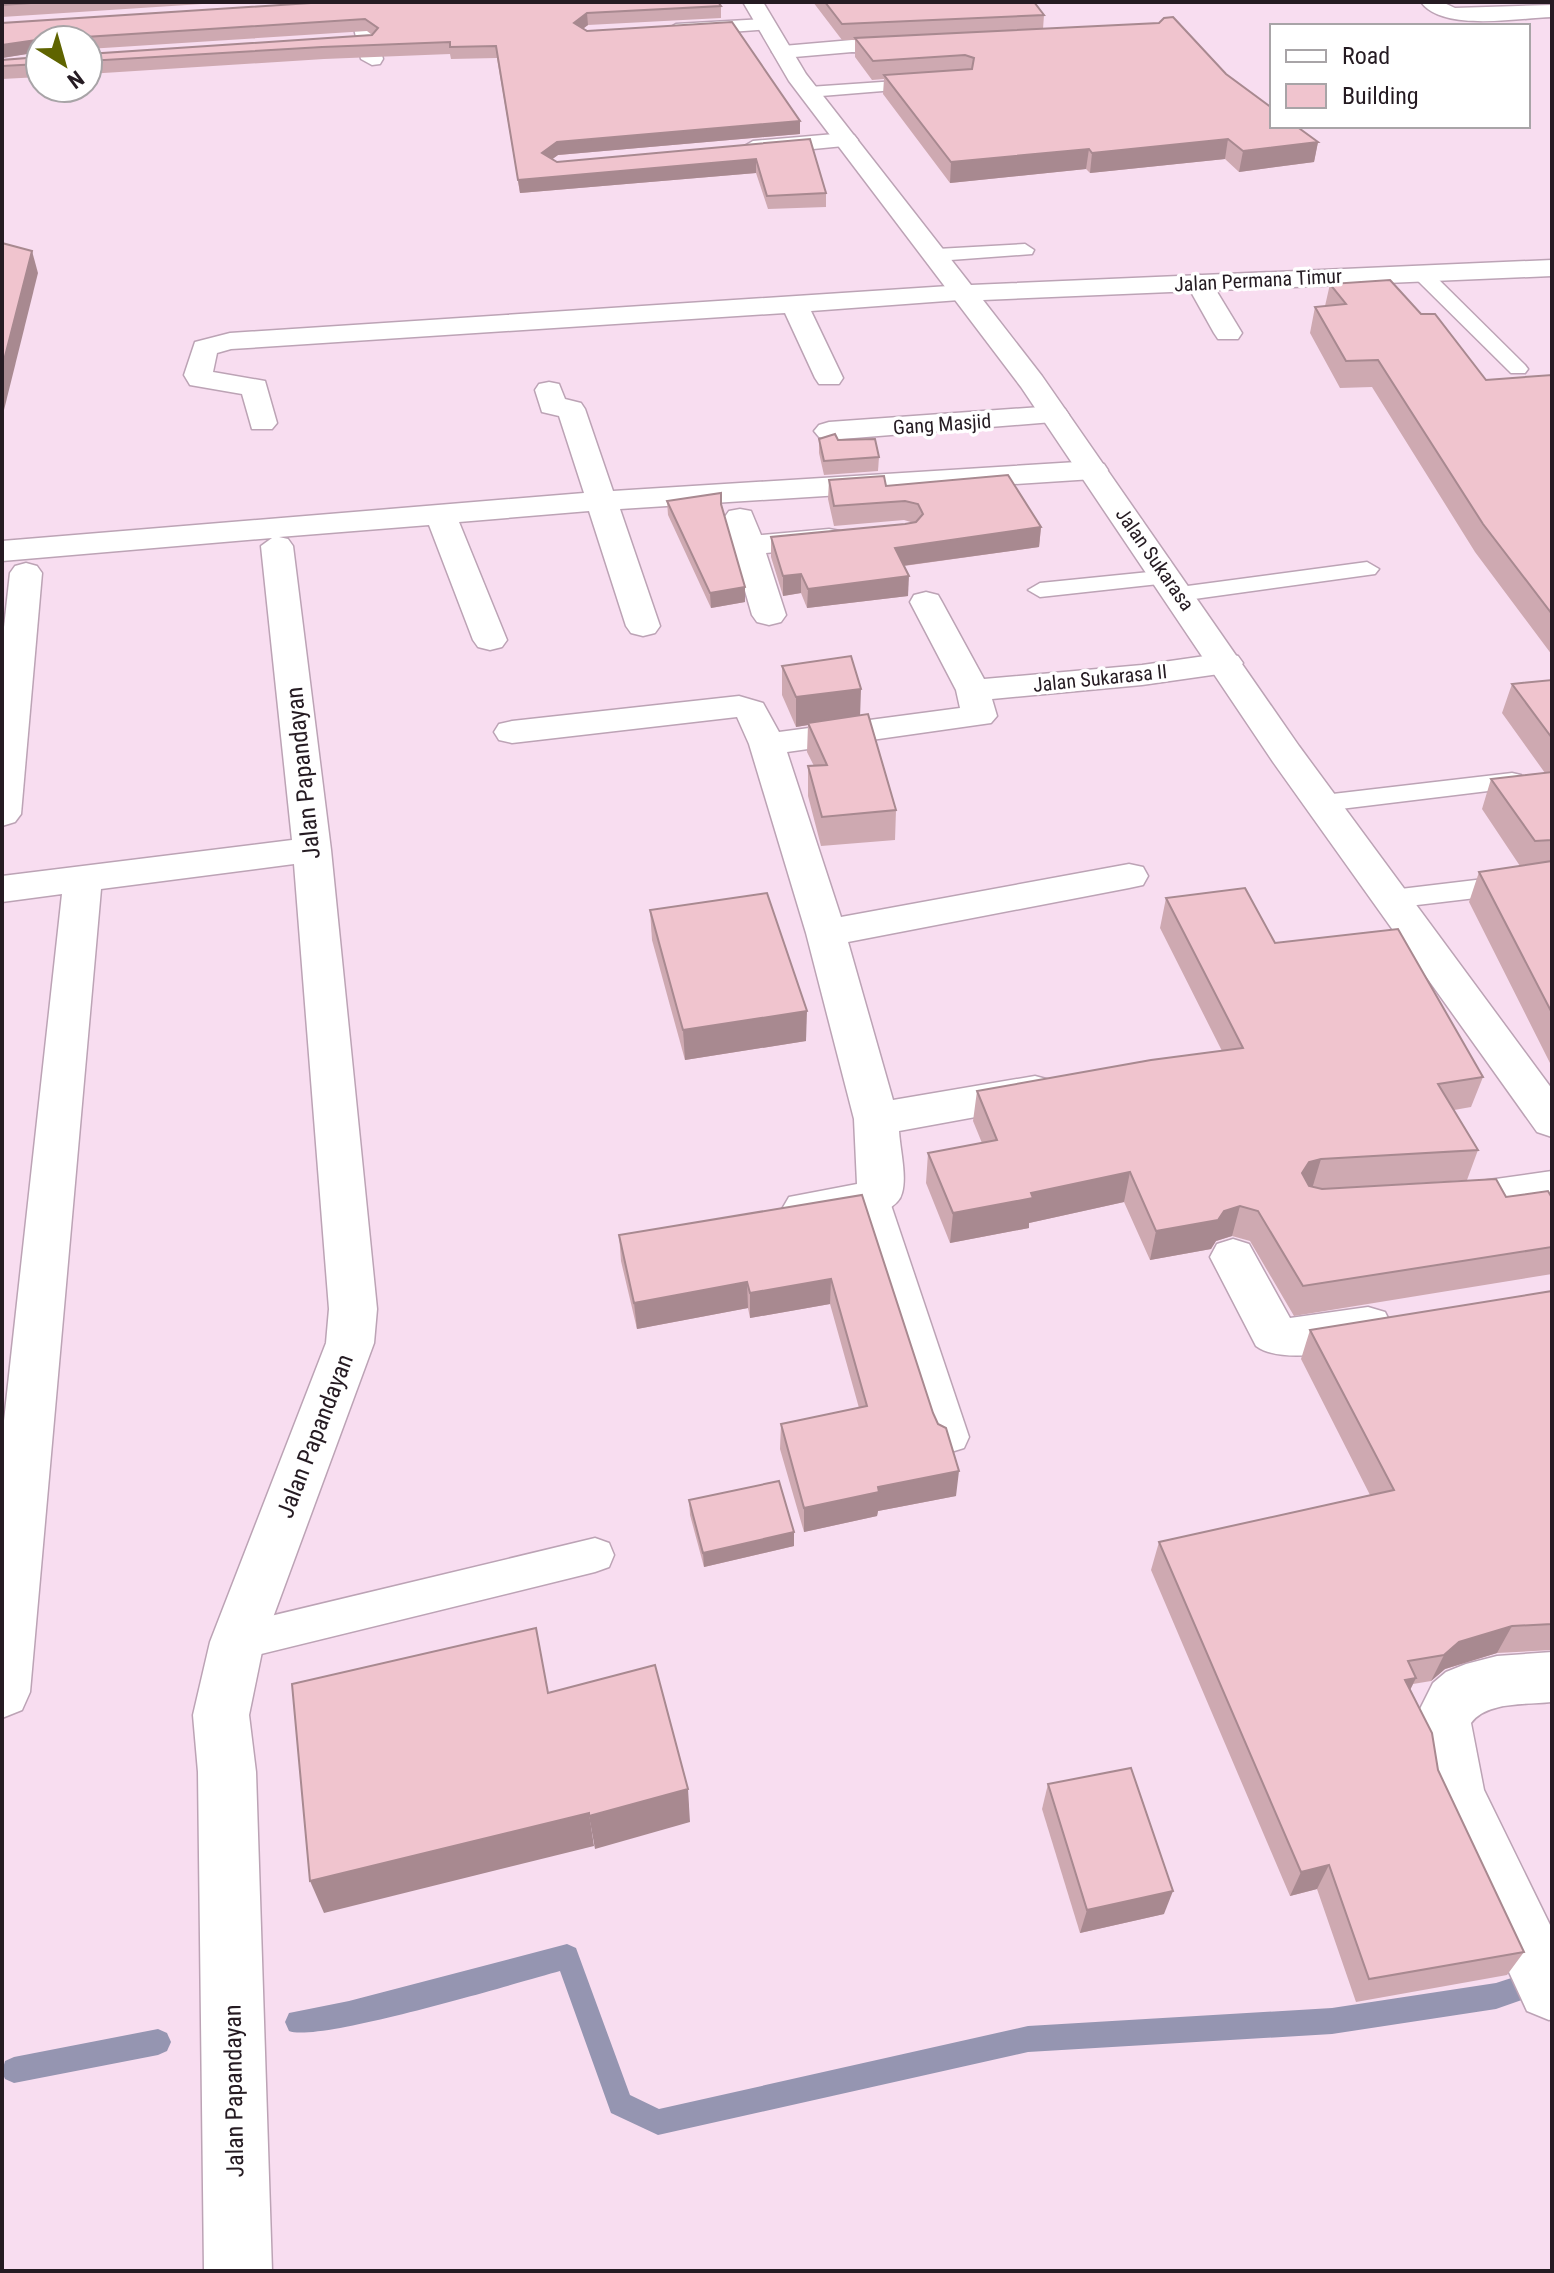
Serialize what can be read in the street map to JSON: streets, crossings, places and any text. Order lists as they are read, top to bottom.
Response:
{
  "streets": {
    "street": [
      "Jalan Permana Timur",
      "Gang Masjid",
      "Jalan Sukarasa",
      "Jalan Sukarasa II",
      "Jalan Papandayan"
    ]
  },
  "crossings": [
    ["Jalan Permana Timur", "Jalan Sukarasa"],
    ["Gang Masjid", "Jalan Sukarasa"],
    ["Jalan Sukarasa", "Jalan Sukarasa II"]
  ],
  "legend": ["Road", "Building"],
  "north": "bottom right"
}
